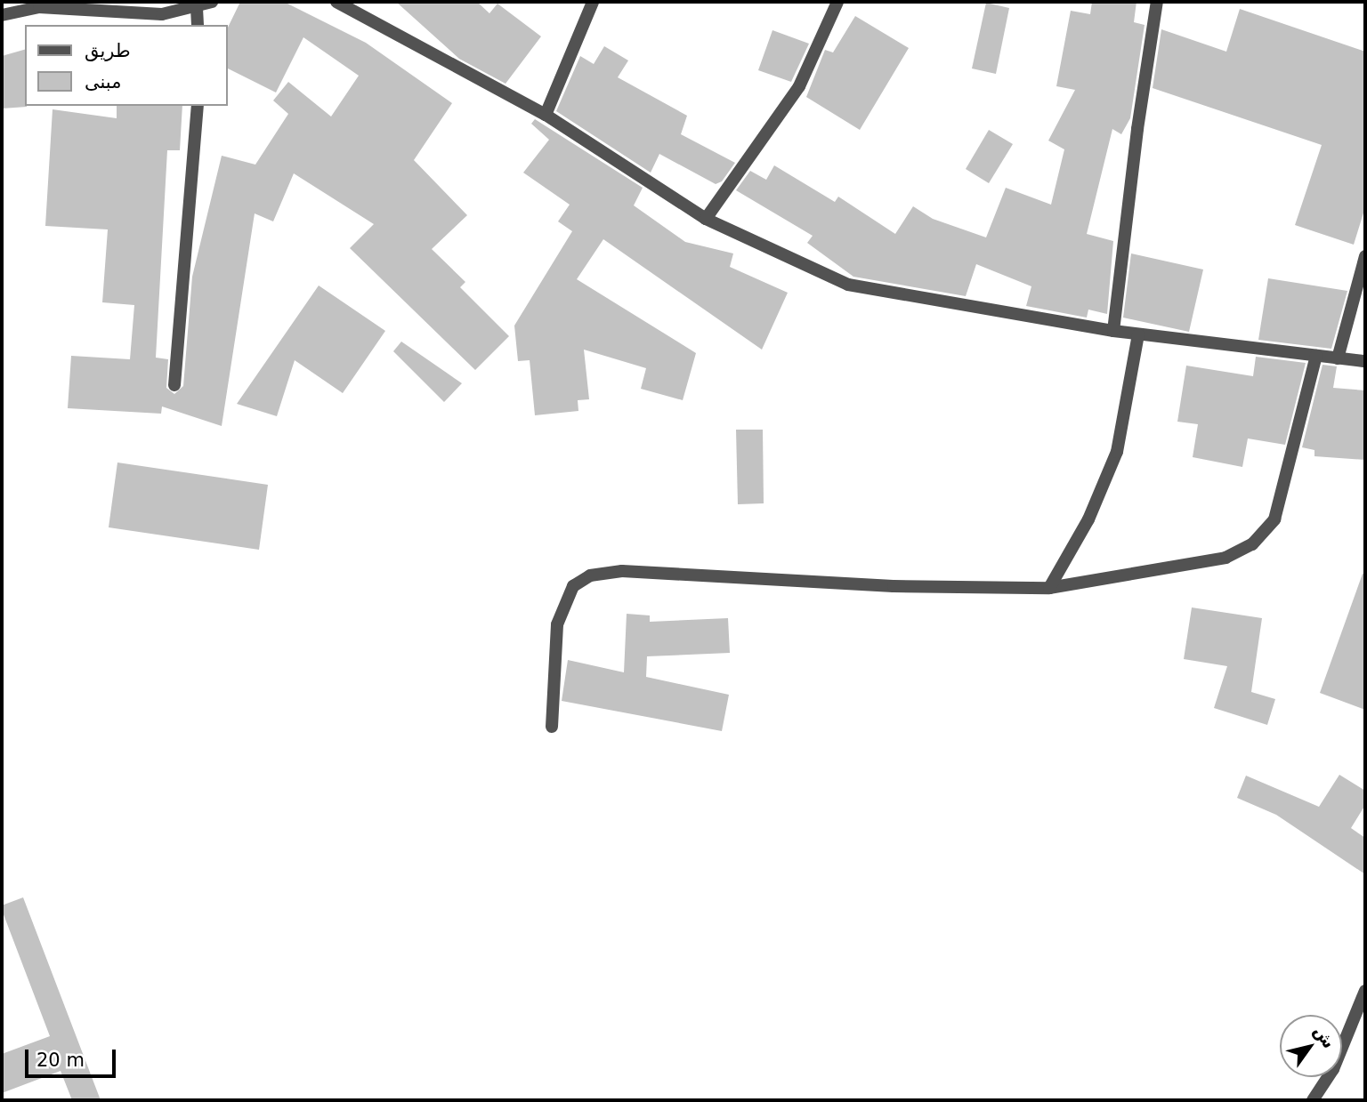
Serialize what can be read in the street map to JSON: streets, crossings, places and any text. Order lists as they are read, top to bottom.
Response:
{
  "legend": ["طريق", "مبنى"],
  "scale_bar": "20 m",
  "north": "top right"
}
